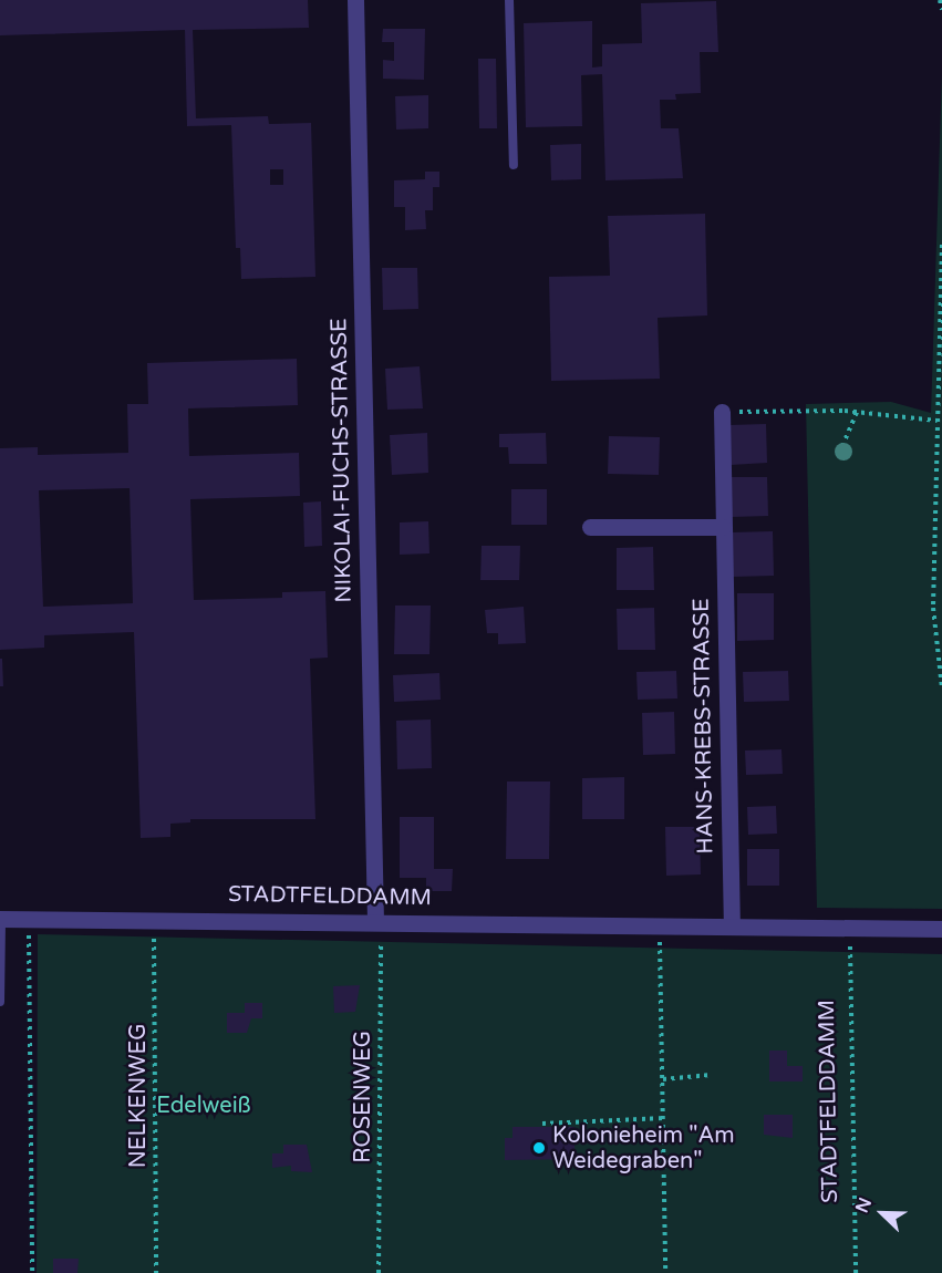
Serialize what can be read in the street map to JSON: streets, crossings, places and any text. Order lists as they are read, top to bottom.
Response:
{
  "streets": {
    "street": ["NIKOLAI-FUCHS-STRASSE", "HANS-KREBS-STRASSE", "STADTFELDDAMM"],
    "path": ["NELKENWEG", "ROSENWEG"]
  },
  "crossings": [
    ["NIKOLAI-FUCHS-STRASSE", "STADTFELDDAMM"],
    ["NIKOLAI-FUCHS-STRASSE", "ROSENWEG"],
    ["HANS-KREBS-STRASSE", "STADTFELDDAMM"],
    ["STADTFELDDAMM", "NELKENWEG"],
    ["STADTFELDDAMM", "ROSENWEG"]
  ],
  "parks": ["Edelweiß"],
  "places": ["Kolonieheim \"Am Weidegraben\""],
  "north": "top left"
}
